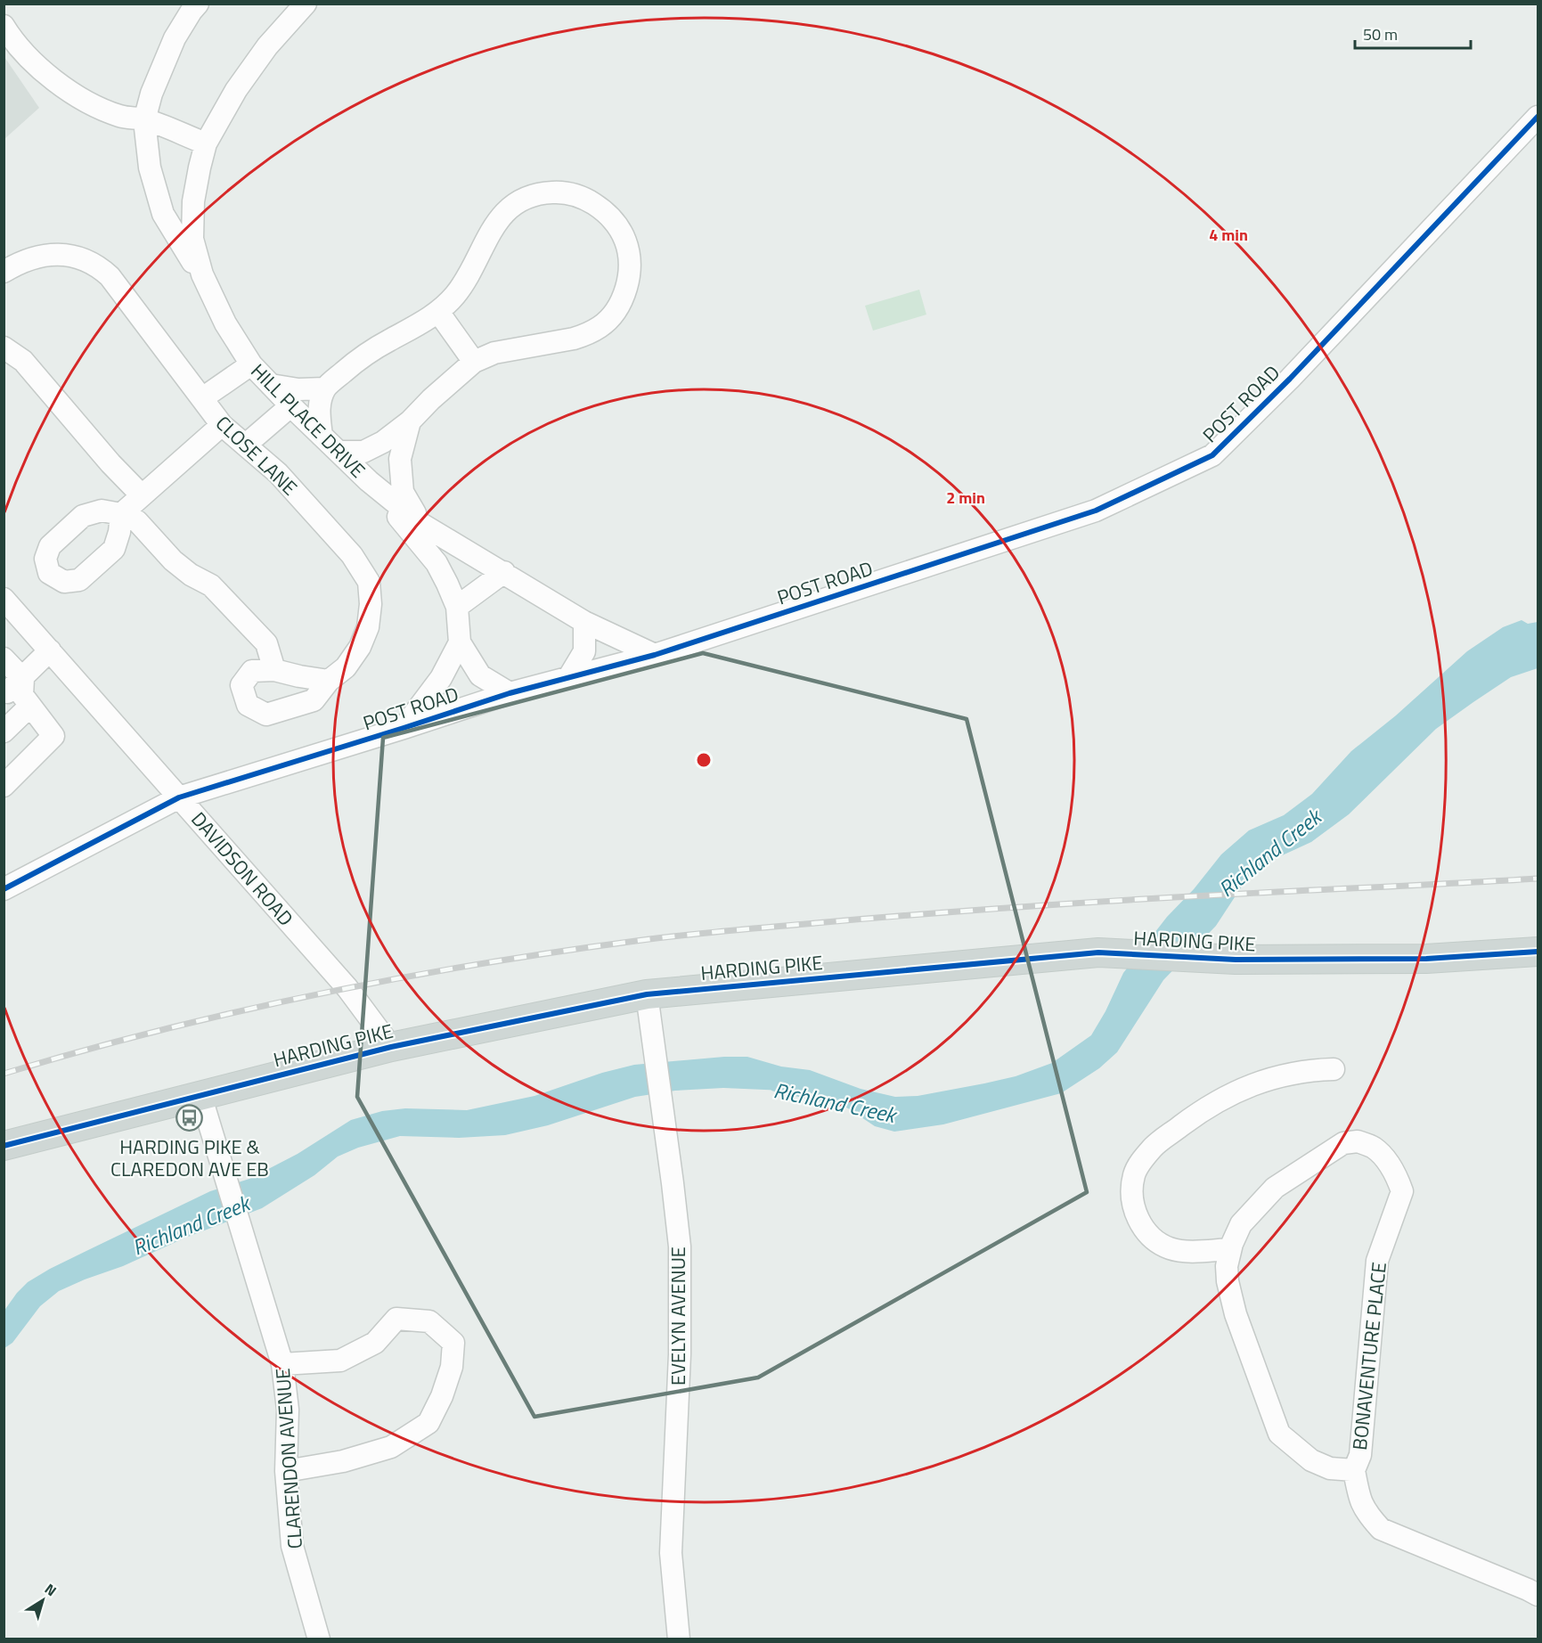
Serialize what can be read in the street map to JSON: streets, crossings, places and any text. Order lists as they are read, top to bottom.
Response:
{
  "streets": {
    "main road": ["HARDING PIKE"],
    "street": [
      "POST ROAD",
      "HILL PLACE DRIVE",
      "CLOSE LANE",
      "DAVIDSON ROAD",
      "EVELYN AVENUE",
      "BONAVENTURE PLACE",
      "CLARENDON AVENUE"
    ]
  },
  "crossings": [
    ["POST ROAD", "HILL PLACE DRIVE"],
    ["POST ROAD", "DAVIDSON ROAD"],
    ["DAVIDSON ROAD", "HARDING PIKE"],
    ["HARDING PIKE", "EVELYN AVENUE"],
    ["HARDING PIKE", "CLARENDON AVENUE"]
  ],
  "water": ["Richland Creek"],
  "places": {
    "bus stop": ["HARDING PIKE & CLAREDON AVE EB"]
  },
  "scale_bar": "50 m",
  "north": "top right",
  "rings": ["4 min", "2 min"]
}
